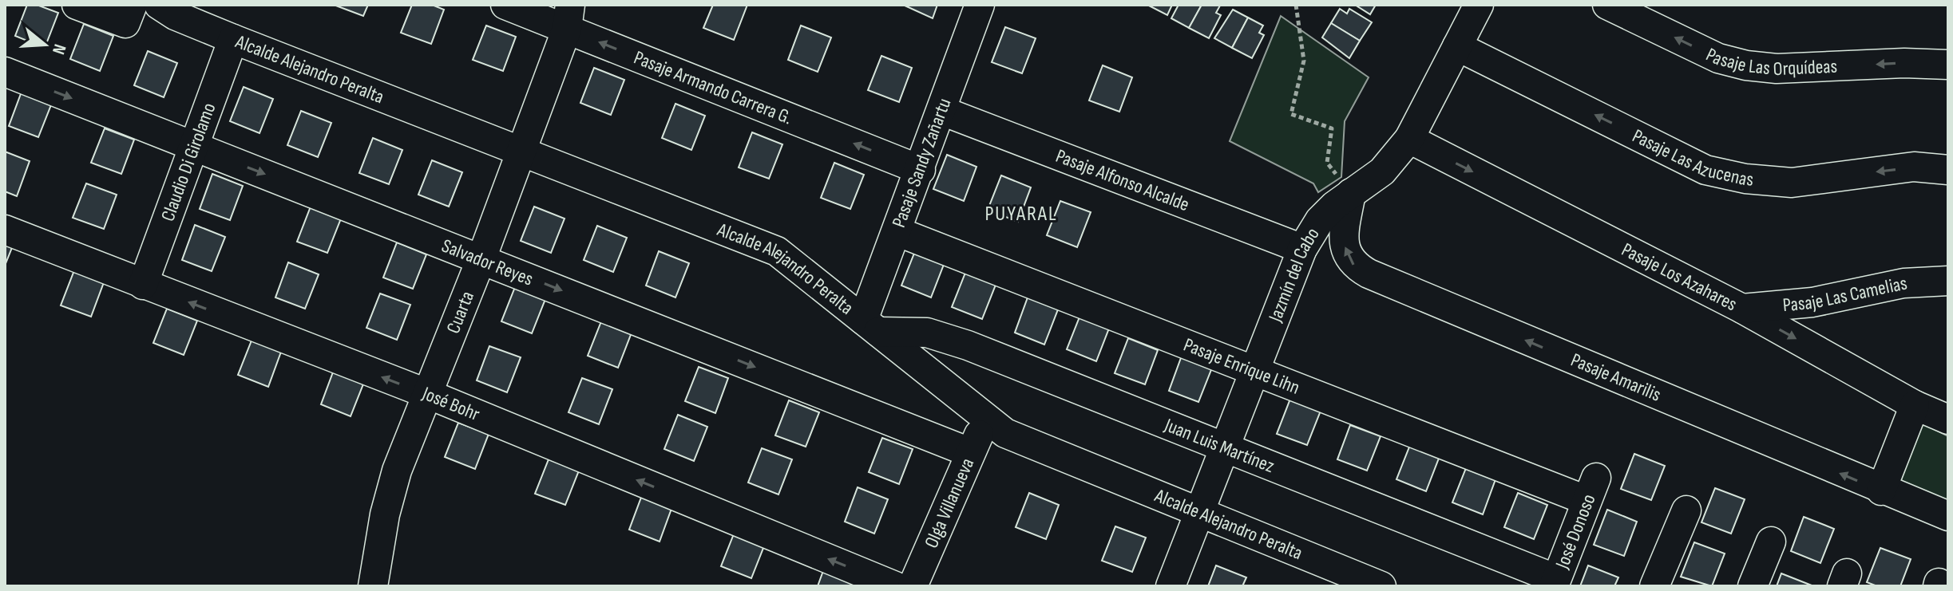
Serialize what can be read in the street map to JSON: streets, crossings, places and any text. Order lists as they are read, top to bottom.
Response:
{
  "streets": {
    "street": [
      "Pasaje Las Orquídeas",
      "Alcalde Alejandro Peralta",
      "Pasaje Armando Carrera G.",
      "Pasaje Las Azucenas",
      "Claudio Di Girolamo",
      "Pasaje Sandy Zañartu",
      "Pasaje Alfonso Alcalde",
      "Salvador Reyes",
      "Jazmín del Cabo",
      "Pasaje Los Azahares",
      "Pasaje Las Camelias",
      "Cuarta",
      "Pasaje Enrique Lihn",
      "Pasaje Amarilis",
      "José Bohr",
      "Juan Luis Martínez",
      "Olga Villanueva",
      "José Donoso"
    ]
  },
  "crossings": [
    ["Alcalde Alejandro Peralta", "Claudio Di Girolamo"],
    ["Alcalde Alejandro Peralta", "Pasaje Sandy Zañartu"],
    ["Alcalde Alejandro Peralta", "Jazmín del Cabo"],
    ["Alcalde Alejandro Peralta", "Cuarta"],
    ["Alcalde Alejandro Peralta", "Juan Luis Martínez"],
    ["Alcalde Alejandro Peralta", "Olga Villanueva"],
    ["Pasaje Armando Carrera G.", "Pasaje Sandy Zañartu"],
    ["Pasaje Armando Carrera G.", "Cuarta"],
    ["Pasaje Las Azucenas", "Jazmín del Cabo"],
    ["Claudio Di Girolamo", "Salvador Reyes"],
    ["Claudio Di Girolamo", "José Bohr"],
    ["Pasaje Sandy Zañartu", "Pasaje Alfonso Alcalde"],
    ["Pasaje Sandy Zañartu", "Pasaje Enrique Lihn"],
    ["Pasaje Sandy Zañartu", "Juan Luis Martínez"],
    ["Pasaje Alfonso Alcalde", "Jazmín del Cabo"],
    ["Salvador Reyes", "Cuarta"],
    ["Salvador Reyes", "Olga Villanueva"],
    ["Jazmín del Cabo", "Pasaje Los Azahares"],
    ["Jazmín del Cabo", "Pasaje Enrique Lihn"],
    ["Jazmín del Cabo", "Pasaje Amarilis"],
    ["Jazmín del Cabo", "Juan Luis Martínez"],
    ["Pasaje Los Azahares", "Pasaje Las Camelias"],
    ["Cuarta", "José Bohr"],
    ["Pasaje Enrique Lihn", "José Donoso"],
    ["Juan Luis Martínez", "José Donoso"]
  ],
  "one_way": [
    "Pasaje Las Orquídeas",
    "Pasaje Armando Carrera G.",
    "Pasaje Las Azucenas",
    "Salvador Reyes",
    "Pasaje Los Azahares",
    "Pasaje Amarilis",
    "José Bohr"
  ],
  "districts": ["PUYARAL"],
  "north": "right"
}
